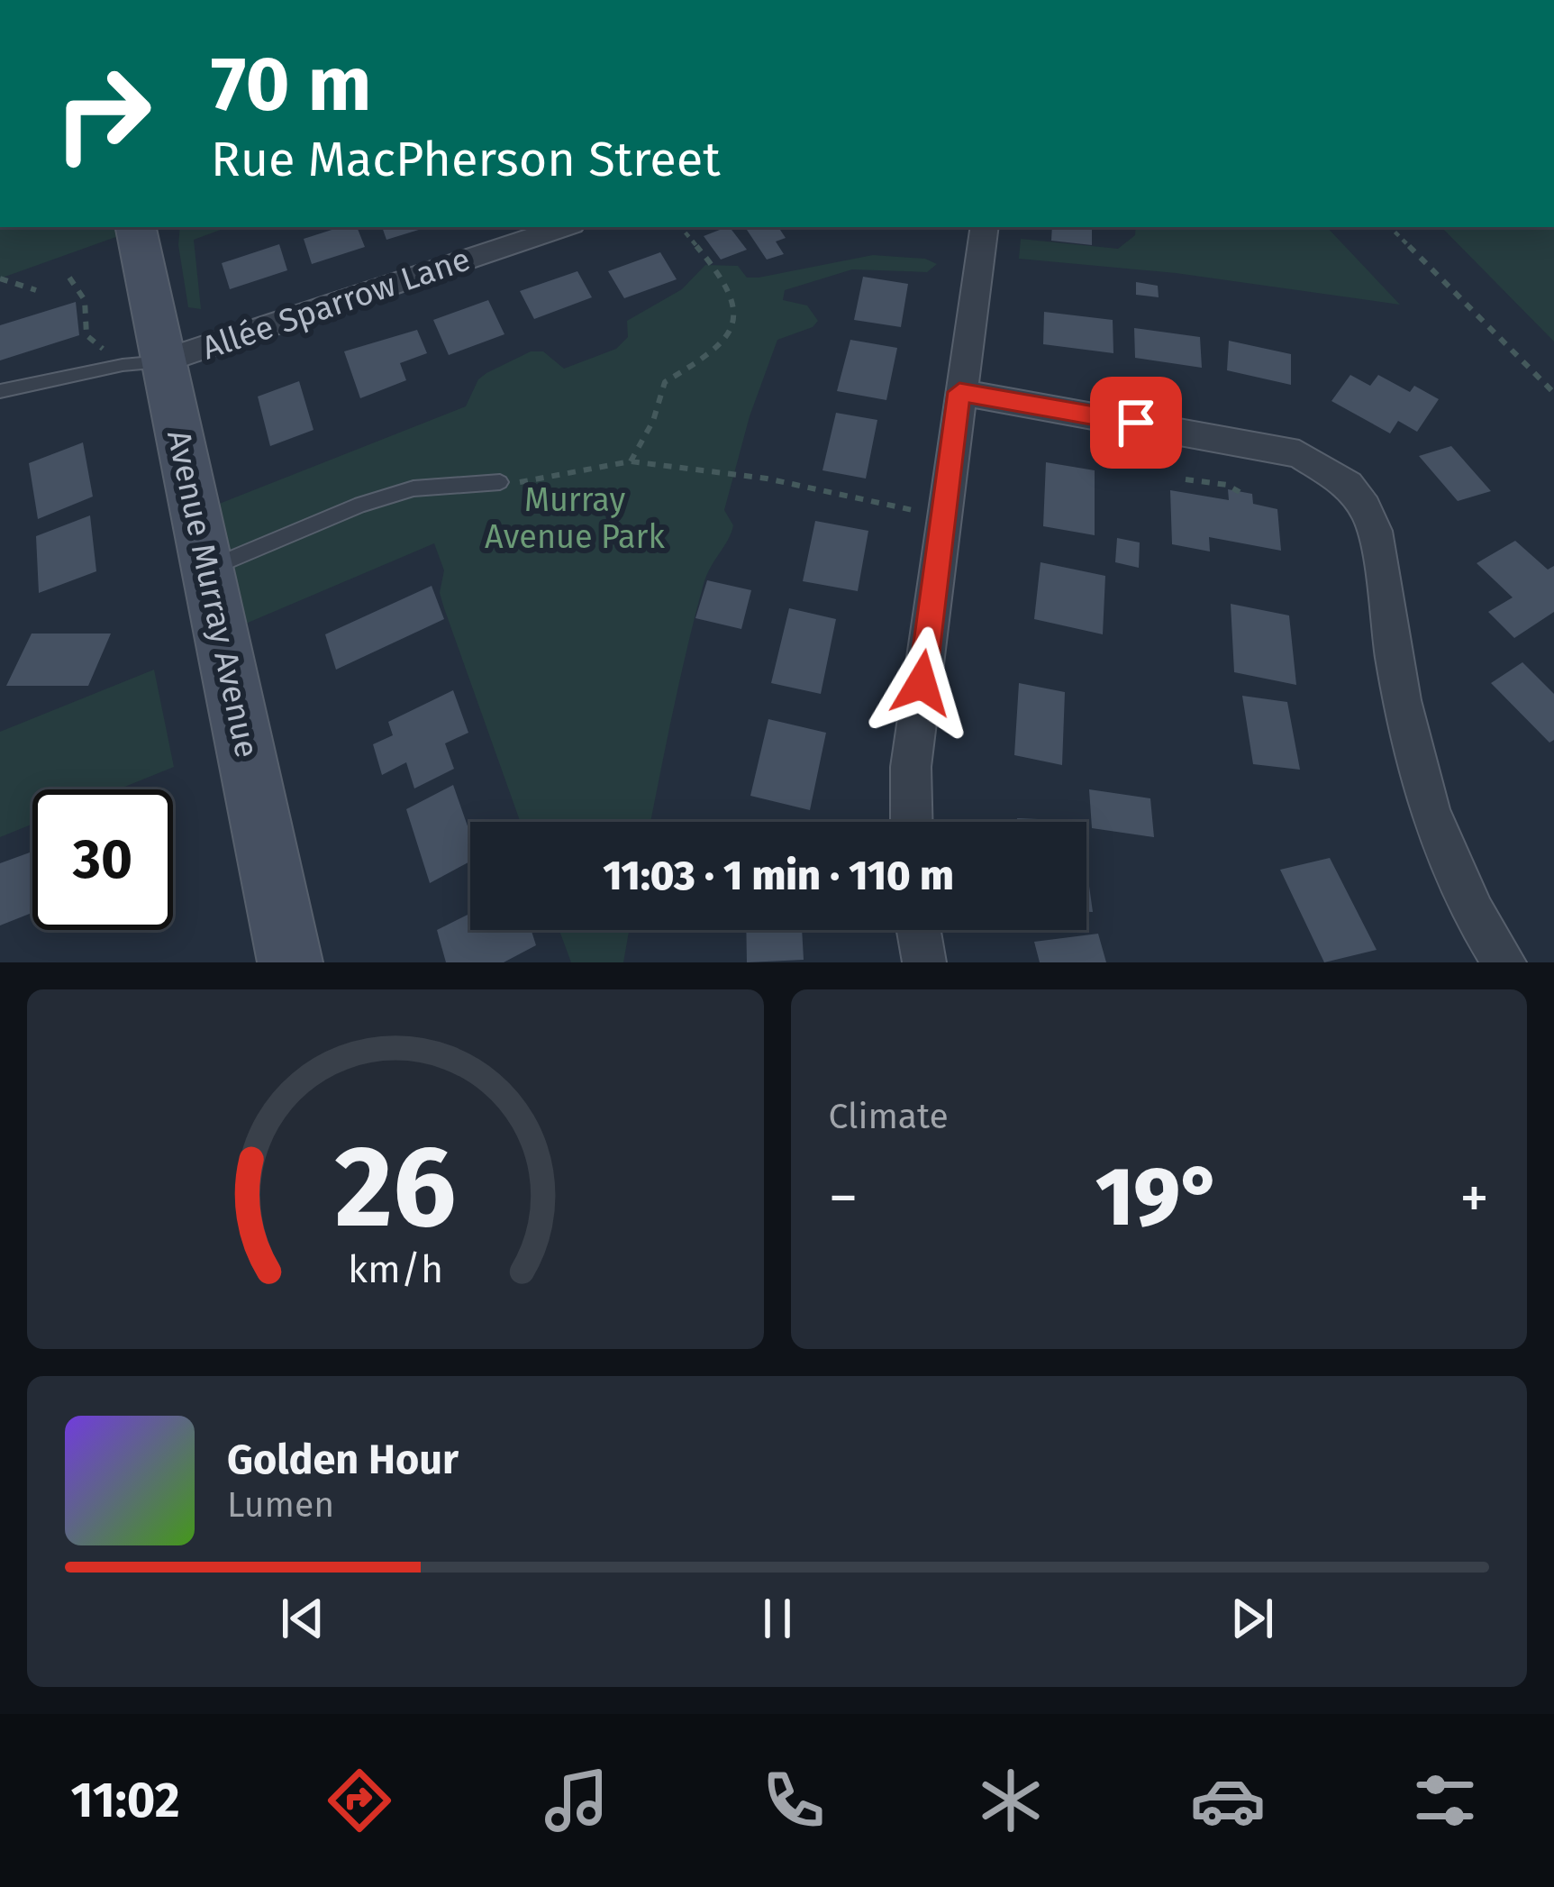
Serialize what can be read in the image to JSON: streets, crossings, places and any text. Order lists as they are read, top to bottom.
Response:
{
  "streets": {
    "street": ["Allée Sparrow Lane", "Avenue Murray Avenue"]
  },
  "crossings": [
    ["Allée Sparrow Lane", "Avenue Murray Avenue"]
  ],
  "parks": ["Murray Avenue Park"],
  "page": {
    "turn": ["70 m", "Rue MacPherson Street"],
    "limit": "30",
    "trip": "11:03 · 1 min · 110 m",
    "tile": "Climate",
    "heat": ["−", "19°", "+"],
    "song": ["Golden Hour", "Lumen"],
    "tabs": "11:02",
    "gauge": ["26", "km/h"]
  }
}
